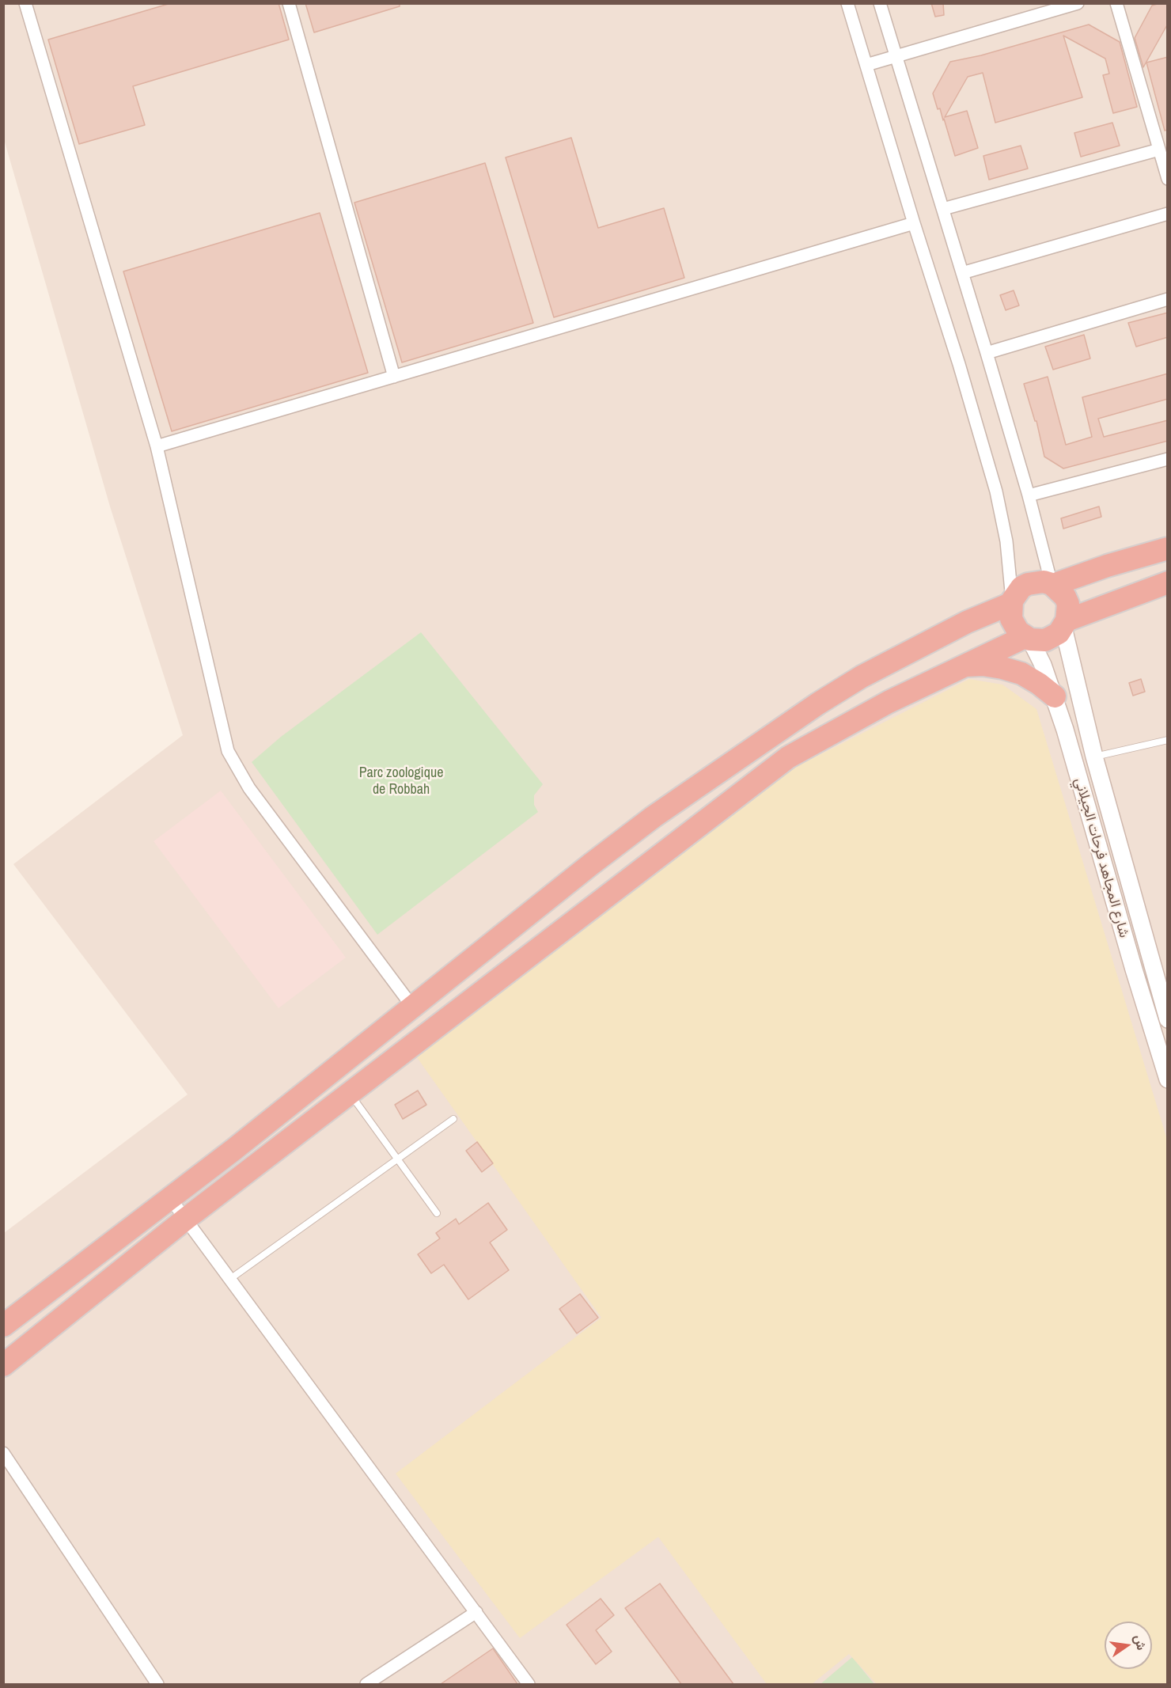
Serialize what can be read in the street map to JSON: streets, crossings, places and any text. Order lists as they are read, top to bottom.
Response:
{
  "streets": {
    "street": ["شارع المجاهد فرحات الجيلاني"]
  },
  "parks": ["Parc zoologique de Robbah"],
  "north": "right"
}
